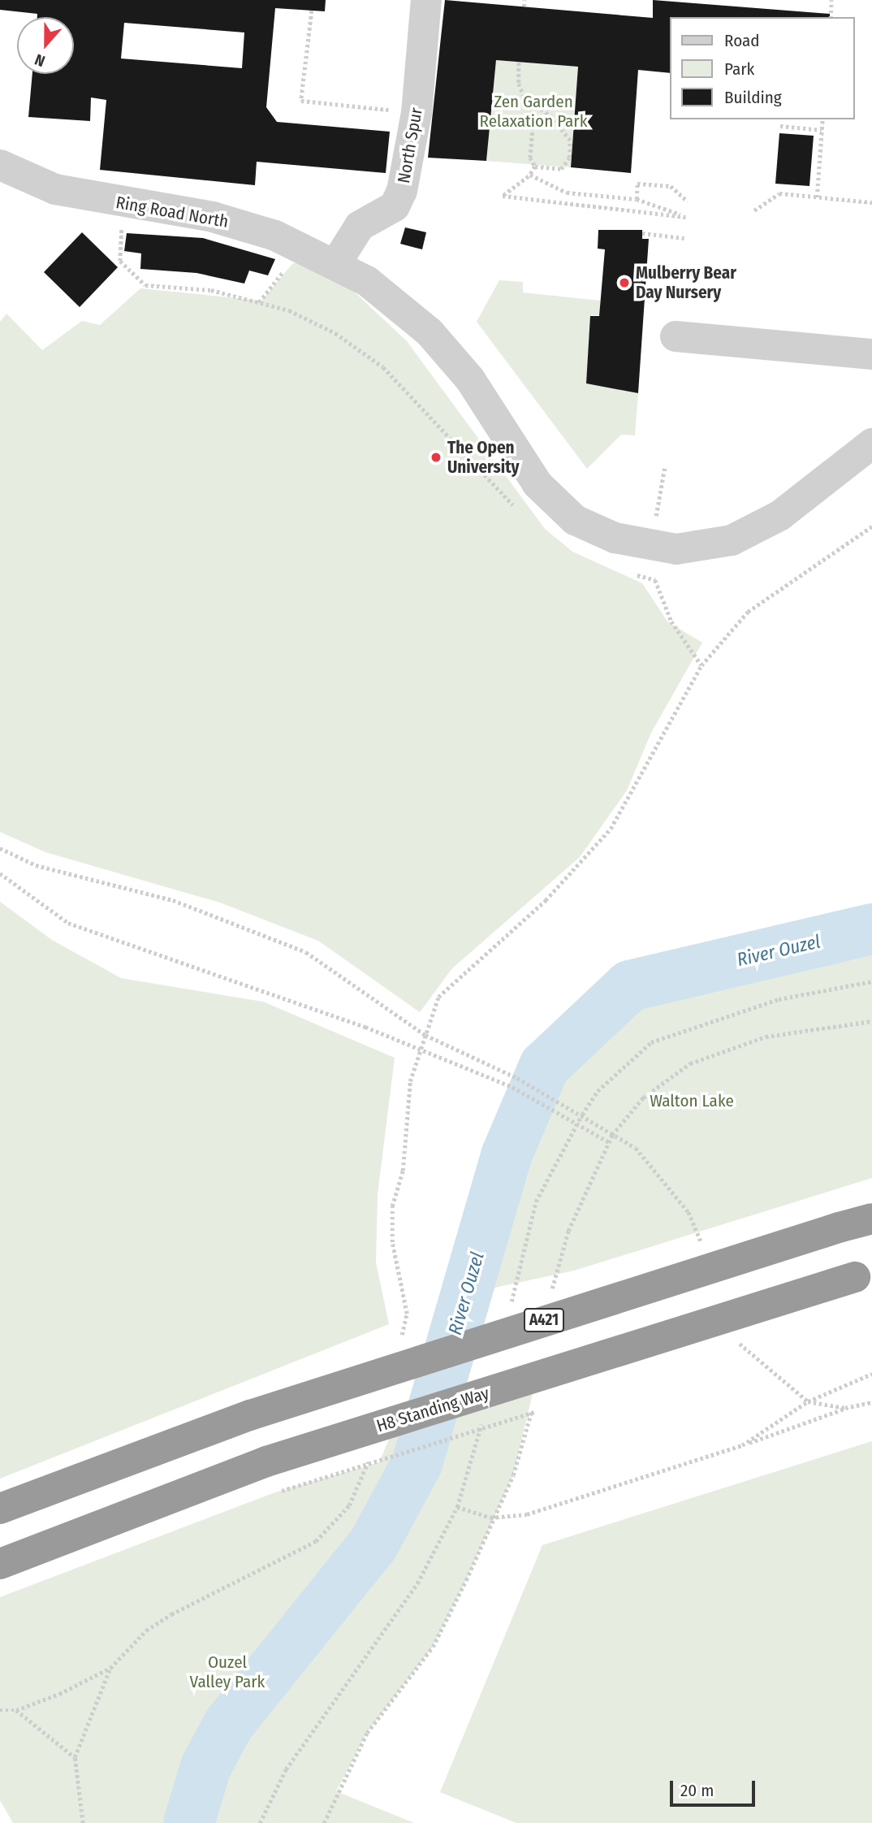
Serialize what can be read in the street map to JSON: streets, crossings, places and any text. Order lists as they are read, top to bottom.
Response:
{
  "streets": {
    "highway": ["A421", "H8 Standing Way"],
    "lane": ["North Spur", "Ring Road North"]
  },
  "crossings": [
    ["North Spur", "Ring Road North"]
  ],
  "water": ["River Ouzel"],
  "parks": ["Zen Garden Relaxation Park", "Walton Lake", "Ouzel Valley Park"],
  "places": ["Mulberry Bear Day Nursery", "The Open University"],
  "legend": ["Road", "Park", "Building"],
  "scale_bar": "20 m",
  "north": "bottom"
}
